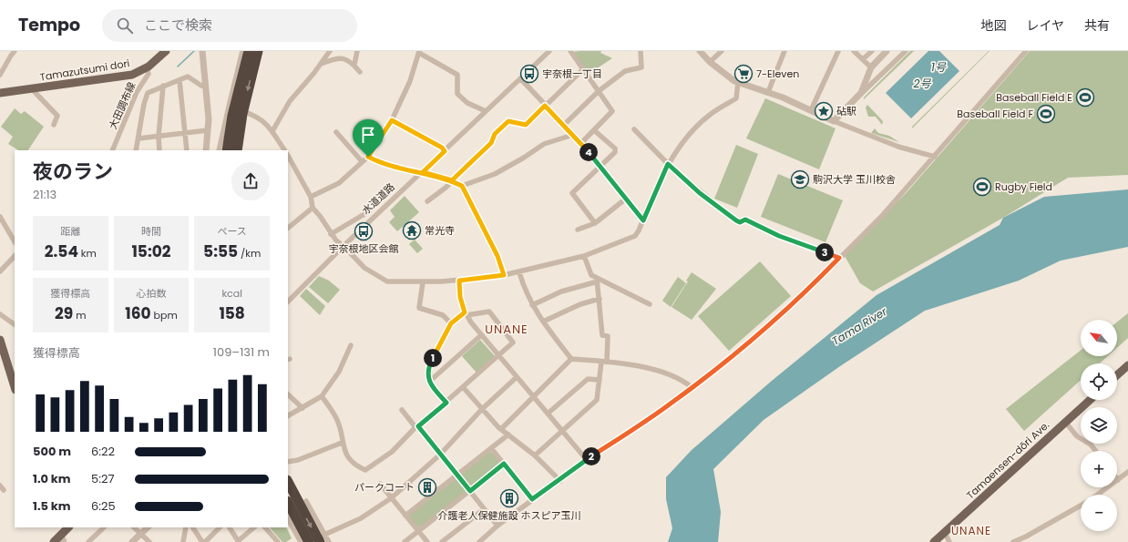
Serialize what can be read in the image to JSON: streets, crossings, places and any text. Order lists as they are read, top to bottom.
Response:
{
  "streets": {
    "main road": ["Tamazutsumi dori", "Tamaensen-dōri Ave."],
    "street": ["大田調布線", "水道道路"]
  },
  "crossings": [
    ["Tamazutsumi dori", "大田調布線"]
  ],
  "districts": ["UNANE", "UNANE"],
  "water": ["1号", "2号", "Tama River"],
  "places": {
    "bus stop": ["宇奈根一丁目", "宇奈根地区会館"],
    "supermarket": ["7-Eleven"],
    "sports": ["Baseball Field E", "Baseball Field F", "Rugby Field"],
    "place": ["砧駅"],
    "school or university": ["駒沢大学 玉川校舎"],
    "temple": ["常光寺"],
    "building": ["パークコート", "介護老人保健施設 ホスピア玉川"]
  },
  "north": "top left",
  "page": {
    "header": "Tempo",
    "search": "ここで検索",
    "nav": ["地図", "レイヤ", "共有"],
    "pins": [
      "4",
      "3",
      "1",
      "2"
    ],
    "heading": ["夜のラン", "21:13"],
    "stats": [
      ["距離", "2.54 km"],
      ["時間", "15:02"],
      ["ペース", "5:55 /km"],
      ["獲得標高", "29 m"],
      ["心拍数", "160 bpm"],
      ["kcal", "158"]
    ],
    "map_buttons": ["+", "−"],
    "chart": ["獲得標高", "109–131 m"],
    "list": [
      {
        "name": "500 m",
        "note": "6:22"
      },
      {
        "name": "1.0 km",
        "note": "5:27"
      },
      {
        "name": "1.5 km",
        "note": "6:25"
      }
    ]
  }
}
